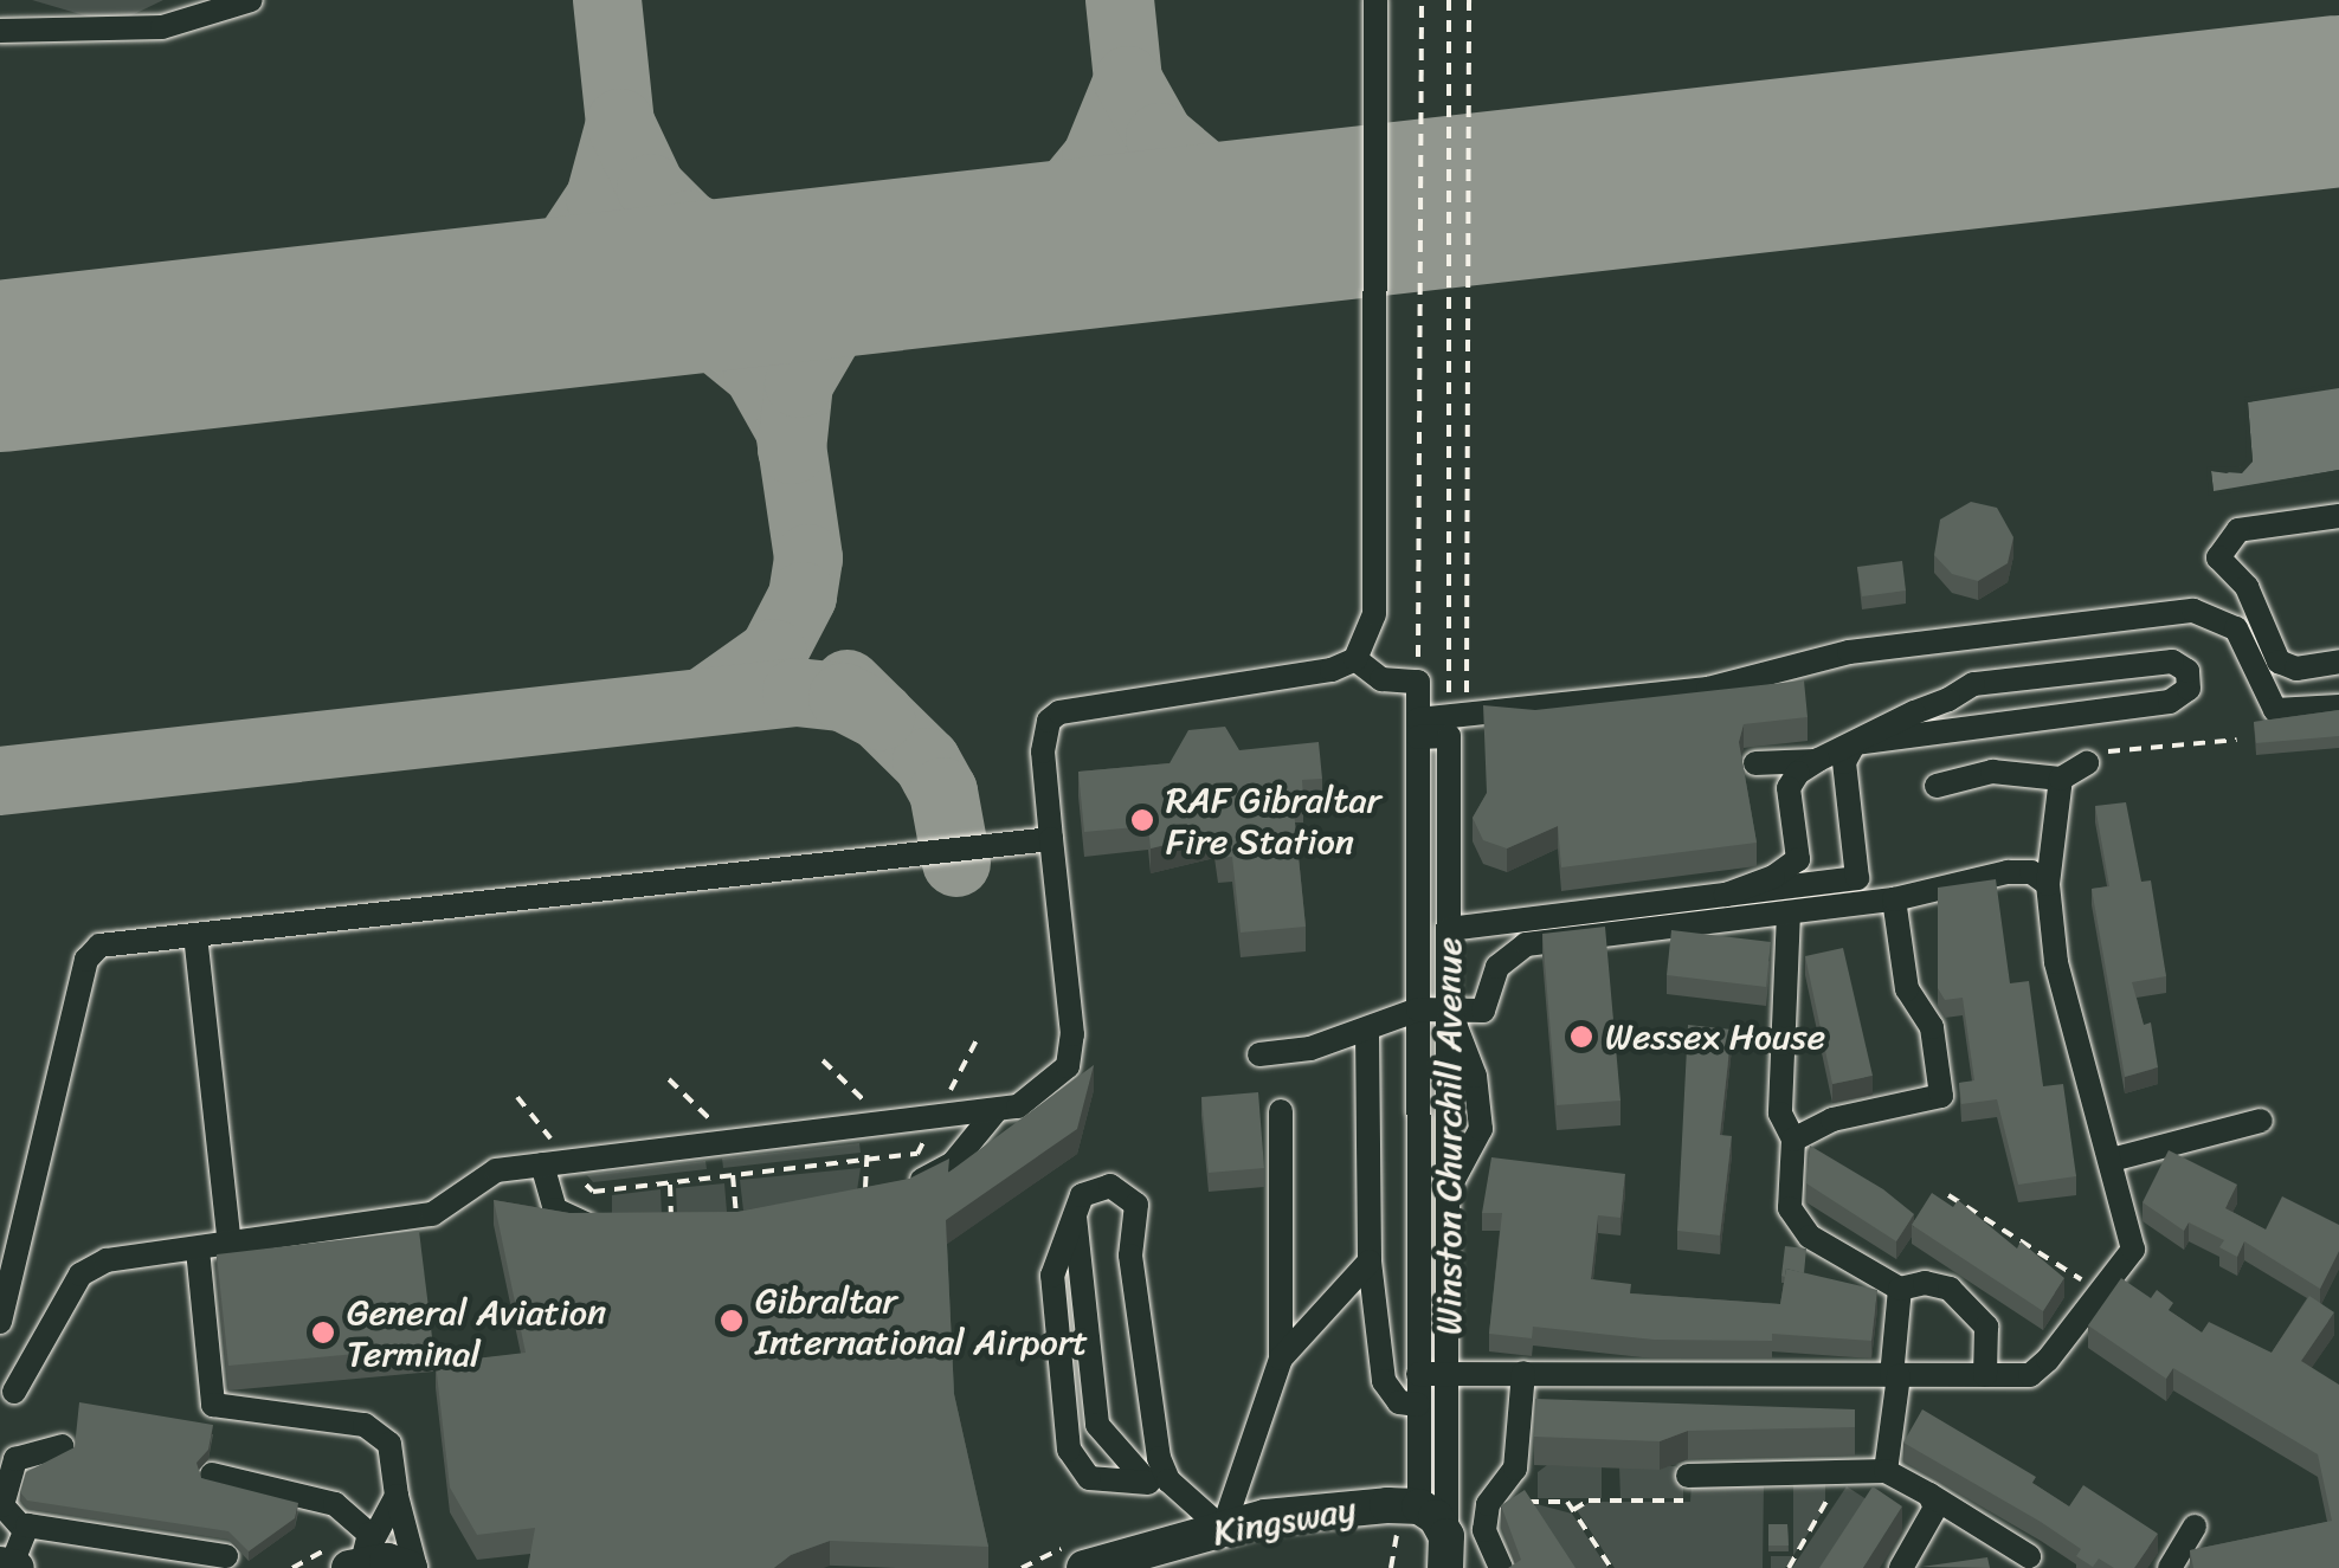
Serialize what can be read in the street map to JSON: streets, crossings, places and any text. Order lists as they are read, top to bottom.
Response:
{
  "streets": {
    "highway": ["Kingsway"],
    "street": ["Winston Churchill Avenue"]
  },
  "crossings": [
    ["Winston Churchill Avenue", "Kingsway"]
  ],
  "places": [
    "RAF Gibraltar Fire Station",
    "Wessex House",
    "Gibraltar International Airport",
    "General Aviation Terminal"
  ]
}
